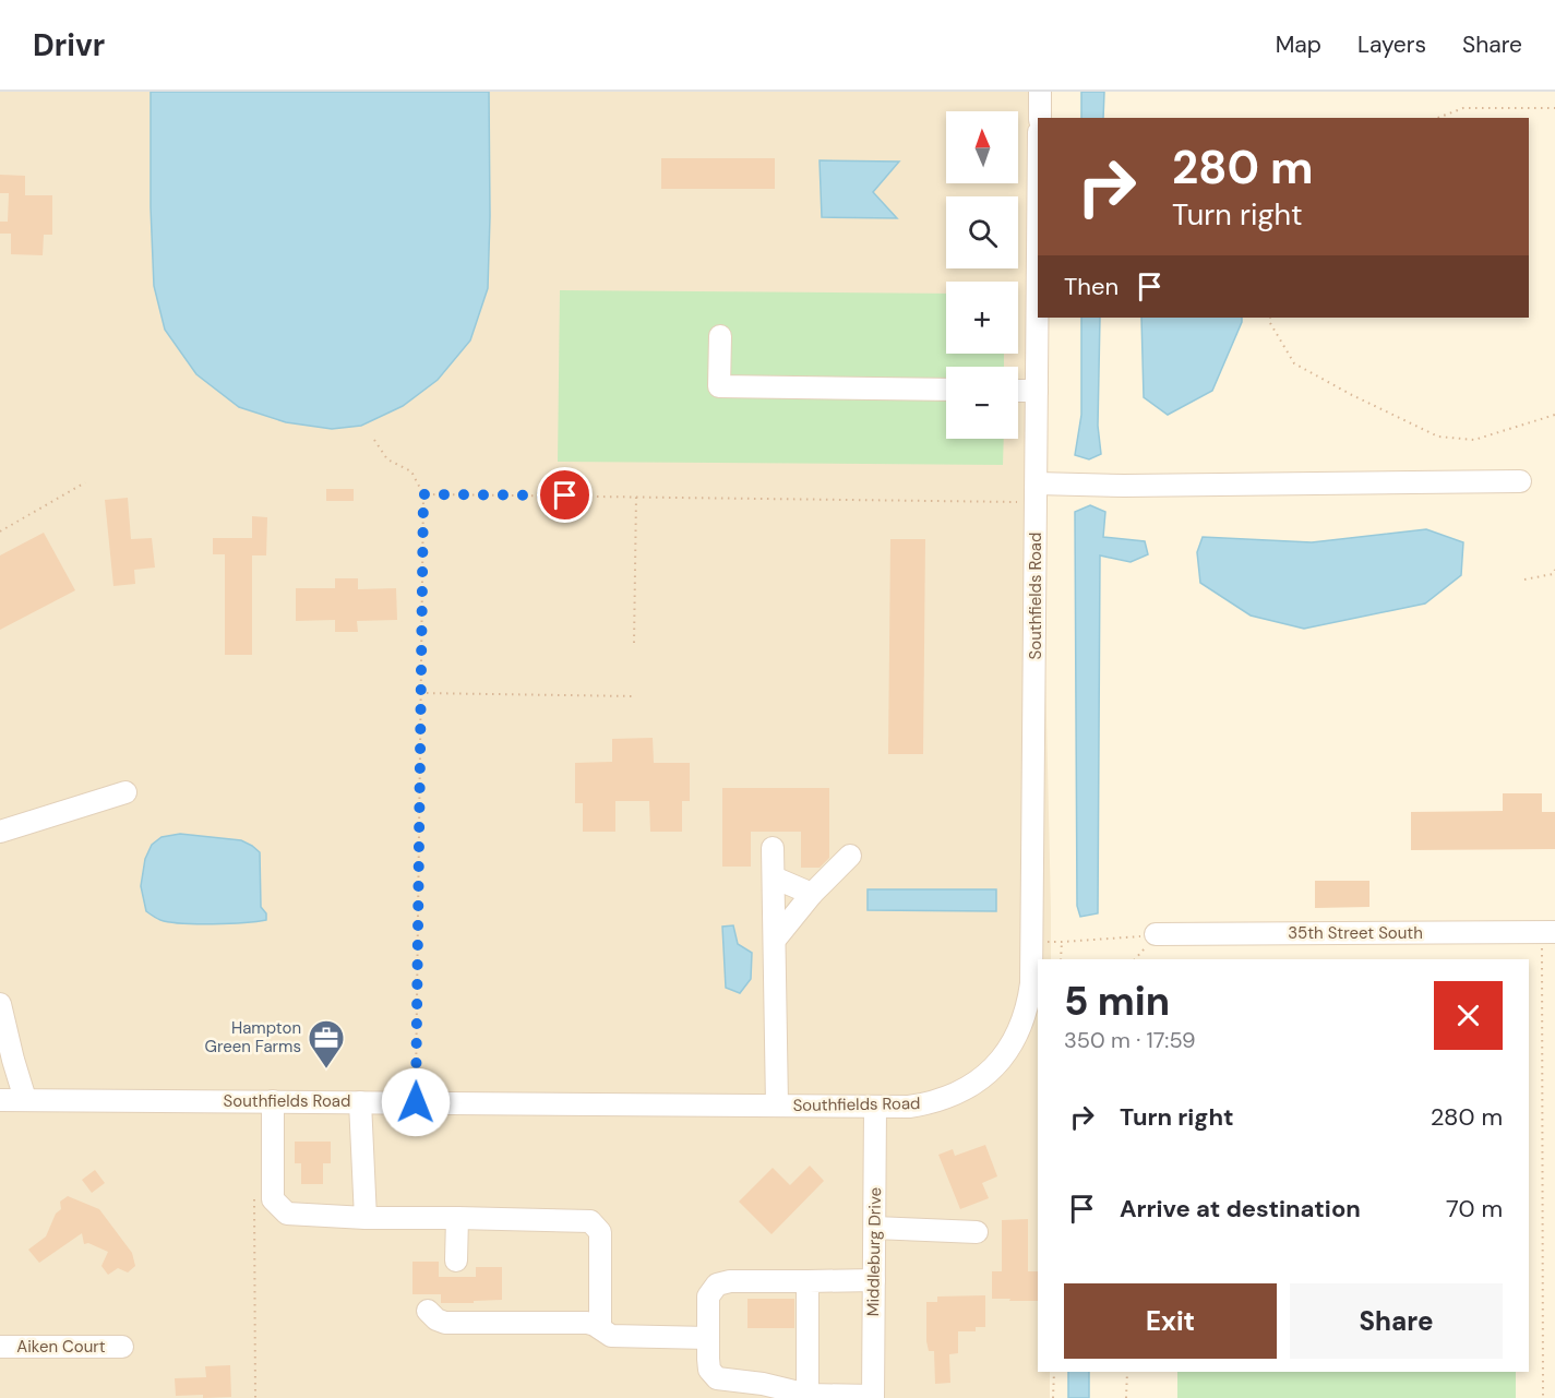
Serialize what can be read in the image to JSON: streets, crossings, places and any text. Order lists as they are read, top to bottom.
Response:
{
  "streets": {
    "street": [
      "Southfields Road",
      "35th Street South",
      "Middleburg Drive",
      "Aiken Court"
    ]
  },
  "crossings": [
    ["Southfields Road", "Middleburg Drive"]
  ],
  "places": {
    "office": ["Hampton Green Farms"]
  },
  "north": "top",
  "page": {
    "header": "Drivr",
    "nav": ["Map", "Layers", "Share"],
    "map_buttons": ["+", "−"],
    "turn": ["280 m", "Turn right"],
    "then": "Then",
    "heading": ["5 min", "350 m · 17:59"],
    "list": [
      {
        "name": "Turn right",
        "value": "280 m"
      },
      {
        "name": "Arrive at destination",
        "value": "70 m"
      }
    ],
    "buttons": ["Exit", "Share"]
  }
}
